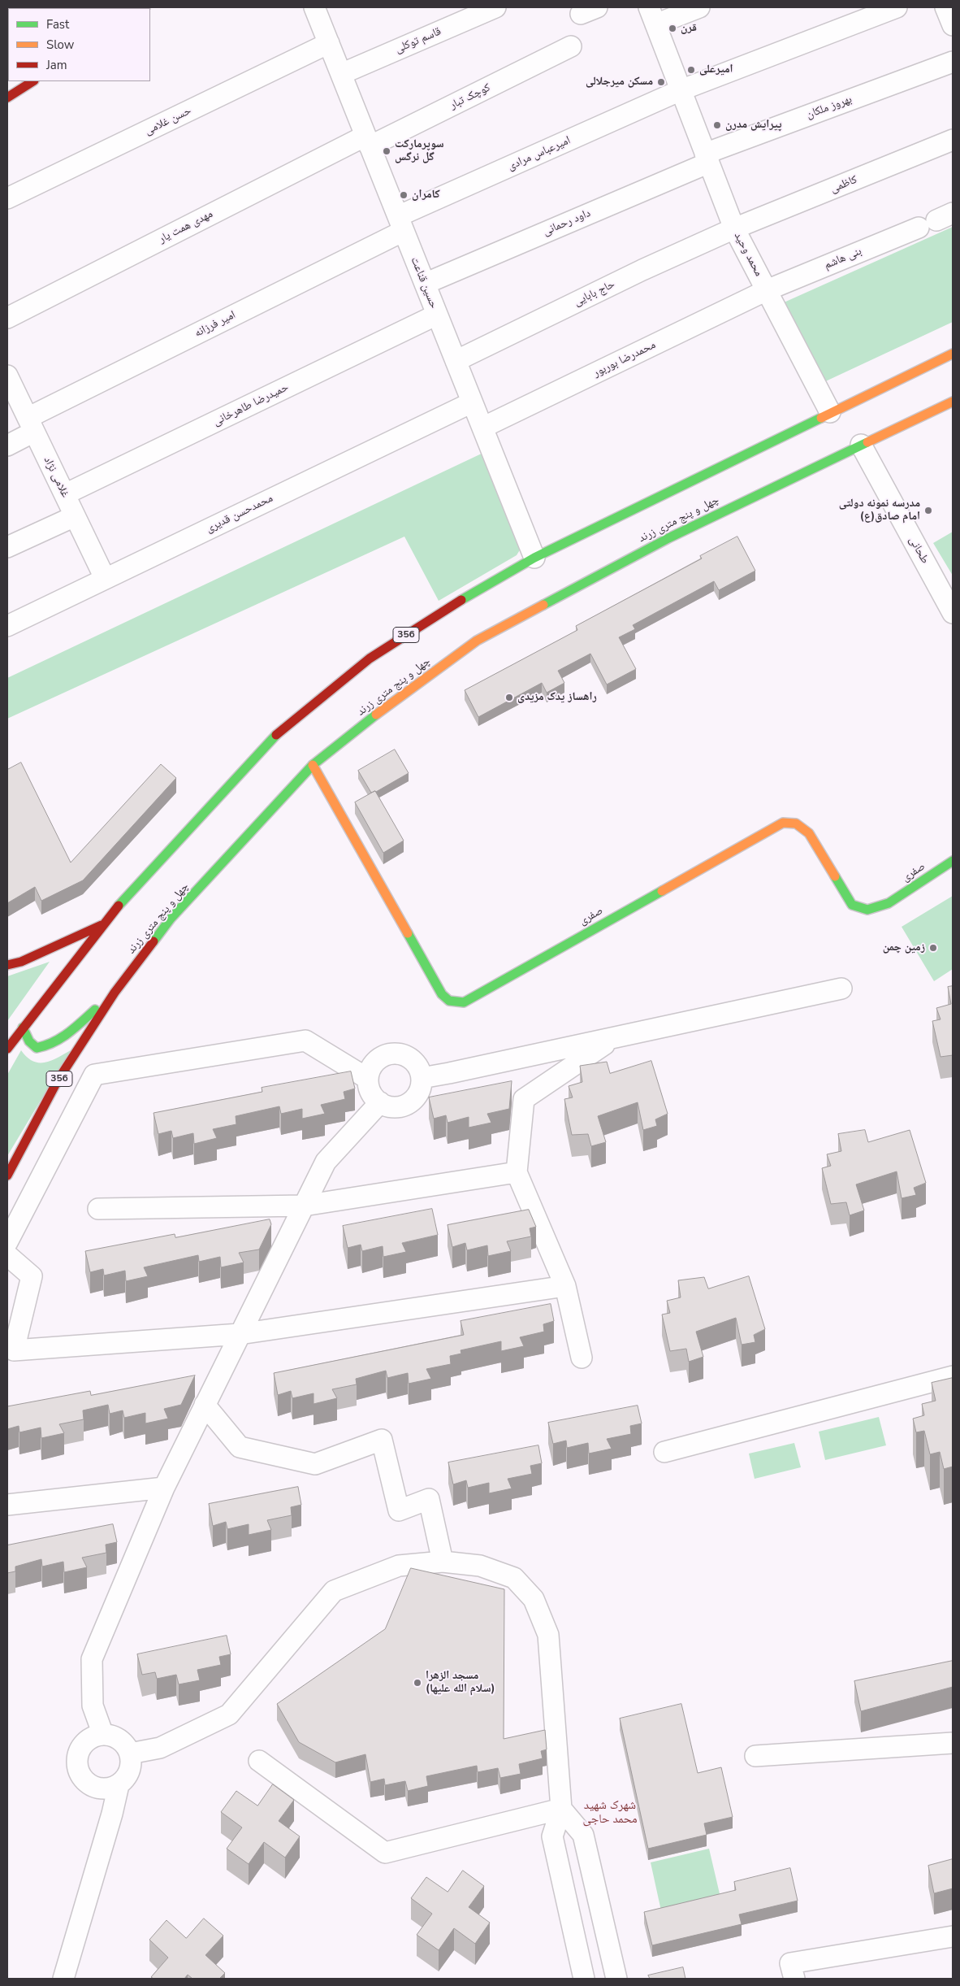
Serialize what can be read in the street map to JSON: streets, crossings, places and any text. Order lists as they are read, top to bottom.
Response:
{
  "streets": {
    "main road": ["چهل و پنج متری زرند", "356", "صفری"],
    "street": [
      "قاسم توکلی",
      "کوچک تبار",
      "بهروز ملکان",
      "حسن غلامی",
      "امیرعباس مرادی",
      "کاظمی",
      "داود رحمانی",
      "مهدی همت یار",
      "محمد وحید",
      "بنی هاشم",
      "حسین قناعت",
      "حاج بابایی",
      "امیر فرزانه",
      "محمدرضا بوربور",
      "حمیدرضا طاهرخانی",
      "غلامی نژاد",
      "محمدحسن قدیری",
      "طحانی"
    ]
  },
  "crossings": [
    ["قاسم توکلی", "حسین قناعت"],
    ["کوچک تبار", "مهدی همت یار"],
    ["کوچک تبار", "حسین قناعت"],
    ["بهروز ملکان", "داود رحمانی"],
    ["بهروز ملکان", "محمد وحید"],
    ["حسن غلامی", "حسین قناعت"],
    ["امیرعباس مرادی", "محمد وحید"],
    ["امیرعباس مرادی", "حسین قناعت"],
    ["امیرعباس مرادی", "امیر فرزانه"],
    ["کاظمی", "محمد وحید"],
    ["کاظمی", "حاج بابایی"],
    ["داود رحمانی", "محمد وحید"],
    ["داود رحمانی", "حسین قناعت"],
    ["مهدی همت یار", "حسین قناعت"],
    ["محمد وحید", "بنی هاشم"],
    ["محمد وحید", "حاج بابایی"],
    ["محمد وحید", "محمدرضا بوربور"],
    ["محمد وحید", "356"],
    ["بنی هاشم", "محمدرضا بوربور"],
    ["حسین قناعت", "حاج بابایی"],
    ["حسین قناعت", "امیر فرزانه"],
    ["حسین قناعت", "محمدرضا بوربور"],
    ["حسین قناعت", "حمیدرضا طاهرخانی"],
    ["حسین قناعت", "محمدحسن قدیری"],
    ["حسین قناعت", "356"],
    ["امیر فرزانه", "غلامی نژاد"],
    ["حمیدرضا طاهرخانی", "غلامی نژاد"],
    ["غلامی نژاد", "محمدحسن قدیری"],
    ["چهل و پنج متری زرند", "طحانی"],
    ["چهل و پنج متری زرند", "صفری"]
  ],
  "districts": ["شهرک شهید محمد حاجی"],
  "places": [
    "قرن",
    "امیرعلی",
    "مسکن میرجلالی",
    "پیرایش مدرن",
    "سوپرمارکت گل نرگس",
    "کامران",
    "مدرسه نمونه دولتی امام صادق(ع)",
    "راهساز یدک مزیدی",
    "زمین چمن",
    "مسجد الزهرا (سلام الله علیها)"
  ],
  "legend": ["Fast", "Slow", "Jam"]
}
